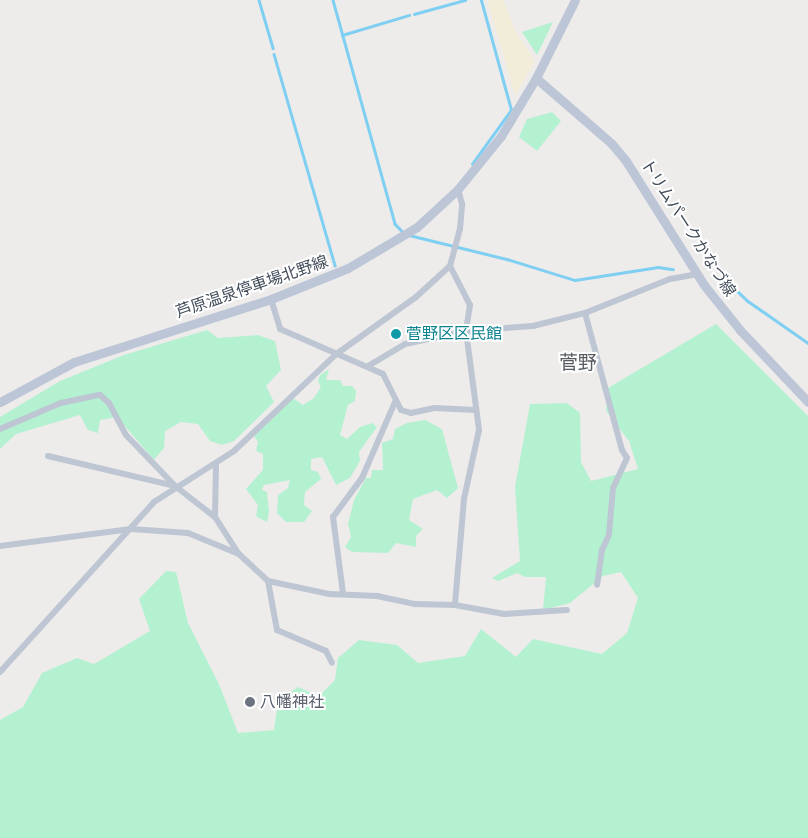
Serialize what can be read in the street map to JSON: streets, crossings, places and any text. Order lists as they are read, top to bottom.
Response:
{
  "streets": {
    "main road": ["トリムパークかなづ線", "芦原温泉停車場北野線"]
  },
  "crossings": [
    ["トリムパークかなづ線", "芦原温泉停車場北野線"]
  ],
  "districts": ["菅野"],
  "places": ["菅野区区民館", "八幡神社"]
}
